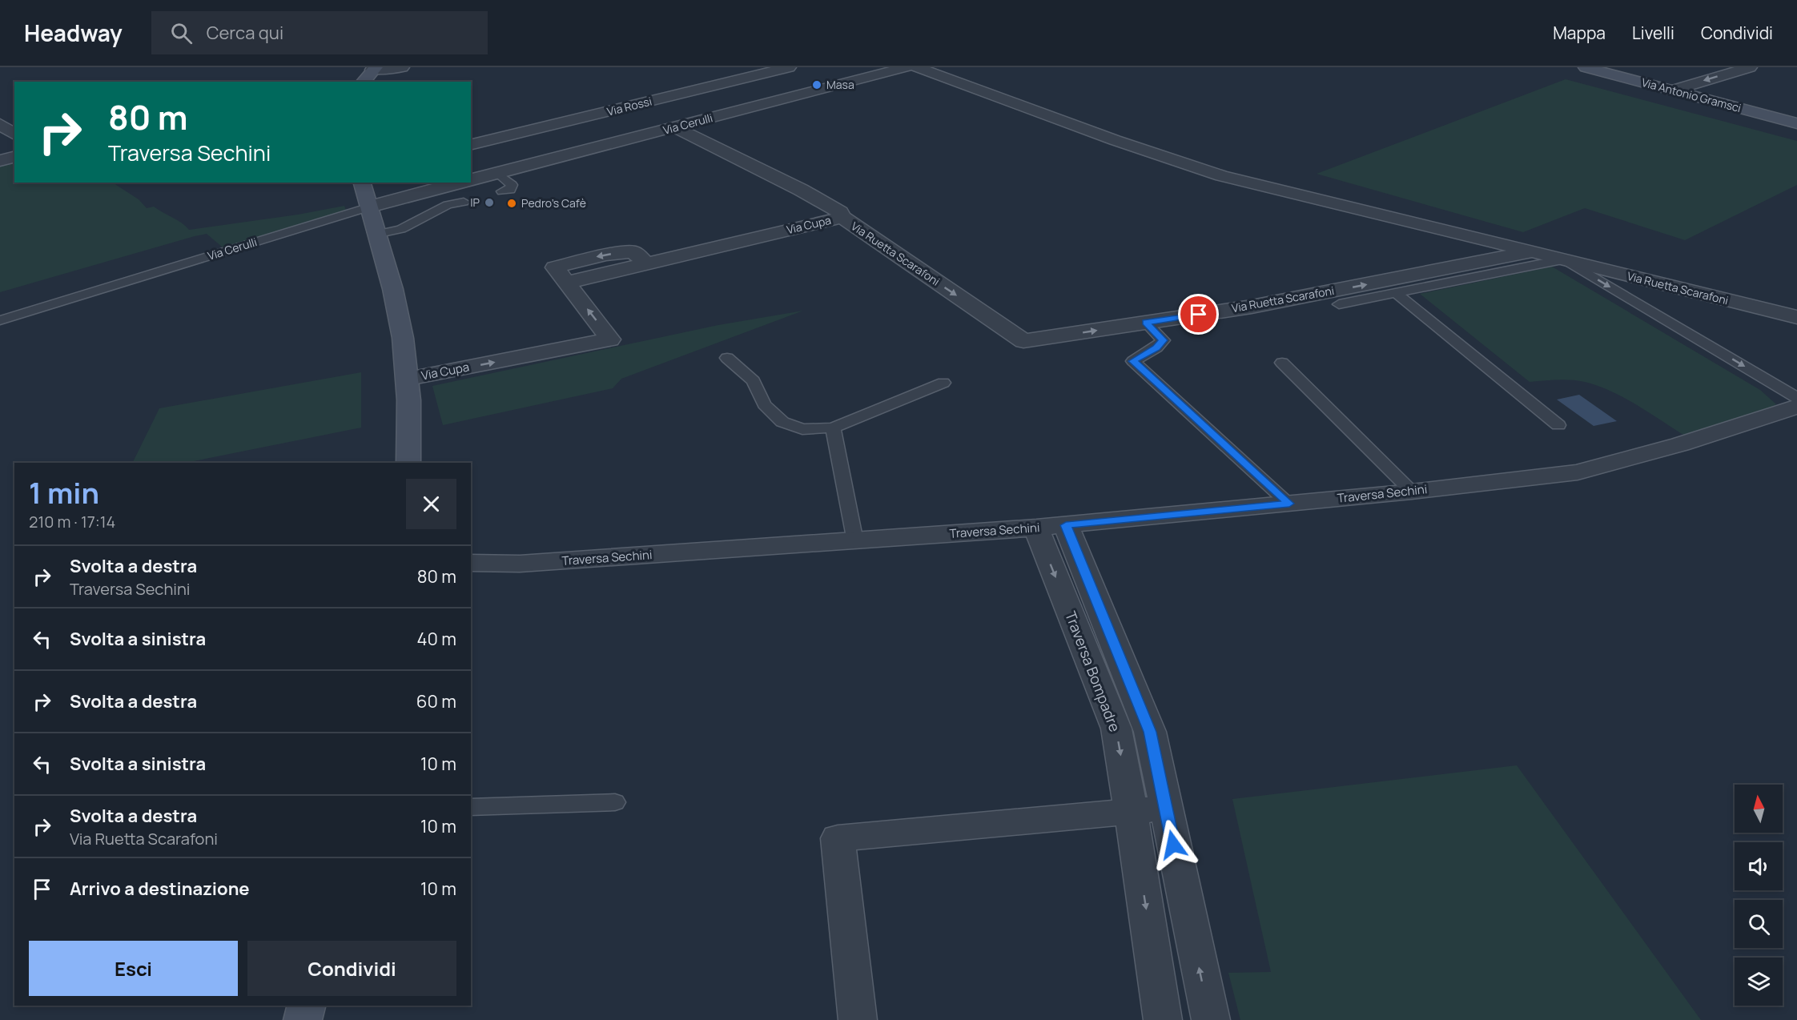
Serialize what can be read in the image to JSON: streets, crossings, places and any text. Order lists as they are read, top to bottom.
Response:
{
  "streets": {
    "street": [
      "Via Antonio Gramsci",
      "Via Rossi",
      "Via Cerulli",
      "Via Cupa",
      "Via Ruetta Scarafoni",
      "Traversa Sechini",
      "Traversa Bompadre"
    ]
  },
  "crossings": [
    ["Via Cerulli", "Via Cupa"],
    ["Via Cupa", "Via Ruetta Scarafoni"],
    ["Traversa Sechini", "Traversa Bompadre"]
  ],
  "places": ["Masa", "IP", "Pedro's Cafè"],
  "north": "top",
  "page": {
    "header": "Headway",
    "search": "Cerca qui",
    "nav": ["Mappa", "Livelli", "Condividi"],
    "turn": ["80 m", "Traversa Sechini"],
    "heading": ["1 min", "210 m · 17:14"],
    "list": [
      {
        "name": "Svolta a destra",
        "note": "Traversa Sechini",
        "value": "80 m"
      },
      {
        "name": "Svolta a sinistra",
        "value": "40 m"
      },
      {
        "name": "Svolta a destra",
        "value": "60 m"
      },
      {
        "name": "Svolta a sinistra",
        "value": "10 m"
      },
      {
        "name": "Svolta a destra",
        "note": "Via Ruetta Scarafoni",
        "value": "10 m"
      },
      {
        "name": "Arrivo a destinazione",
        "value": "10 m"
      }
    ],
    "buttons": ["Esci", "Condividi"]
  }
}
